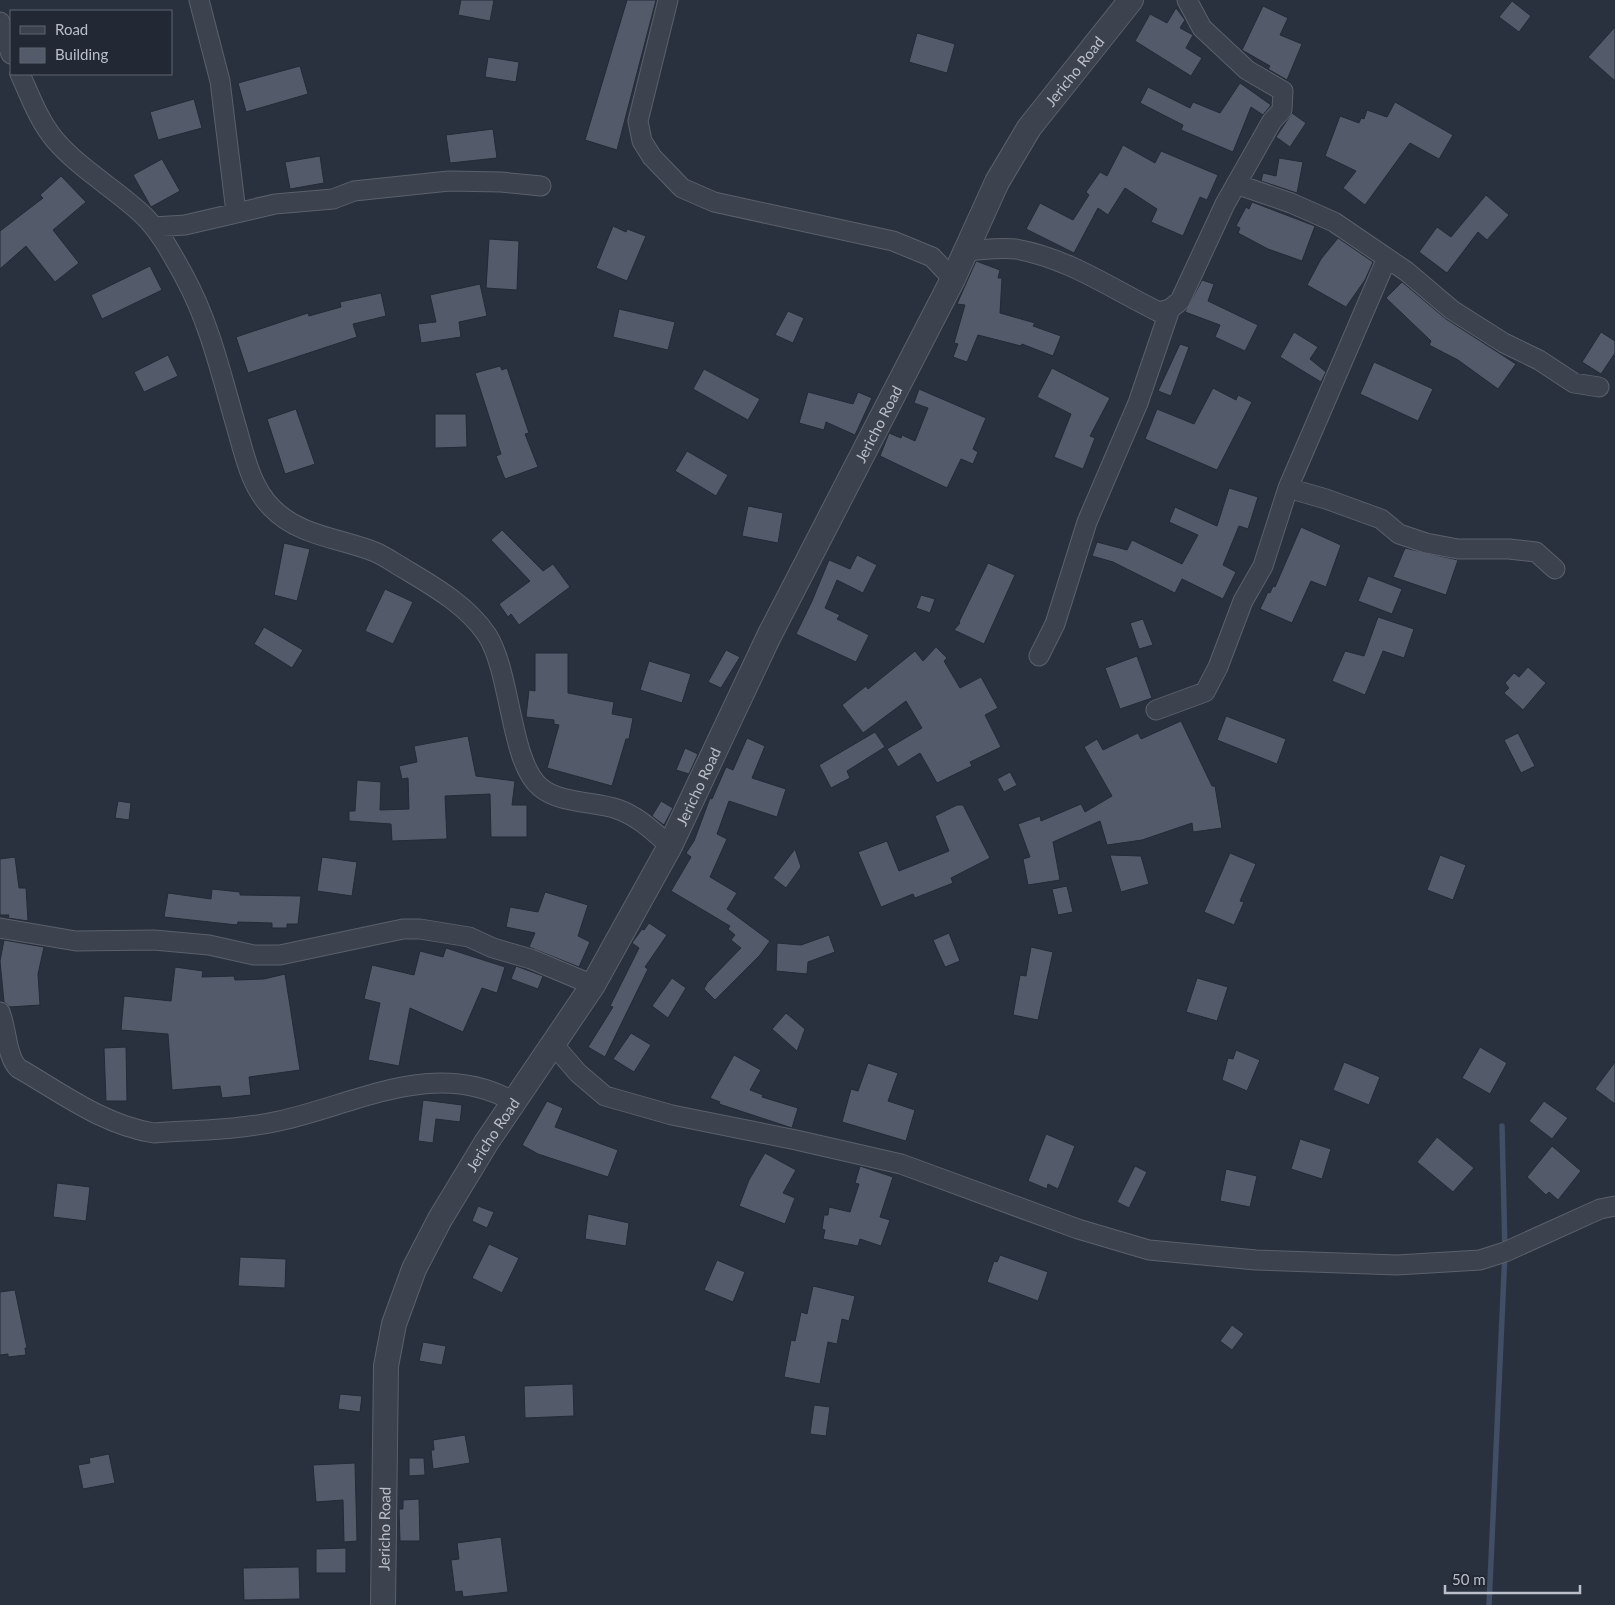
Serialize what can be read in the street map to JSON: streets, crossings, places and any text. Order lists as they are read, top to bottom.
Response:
{
  "streets": {
    "street": ["Jericho Road"]
  },
  "legend": ["Road", "Building"],
  "scale_bar": "50 m"
}
